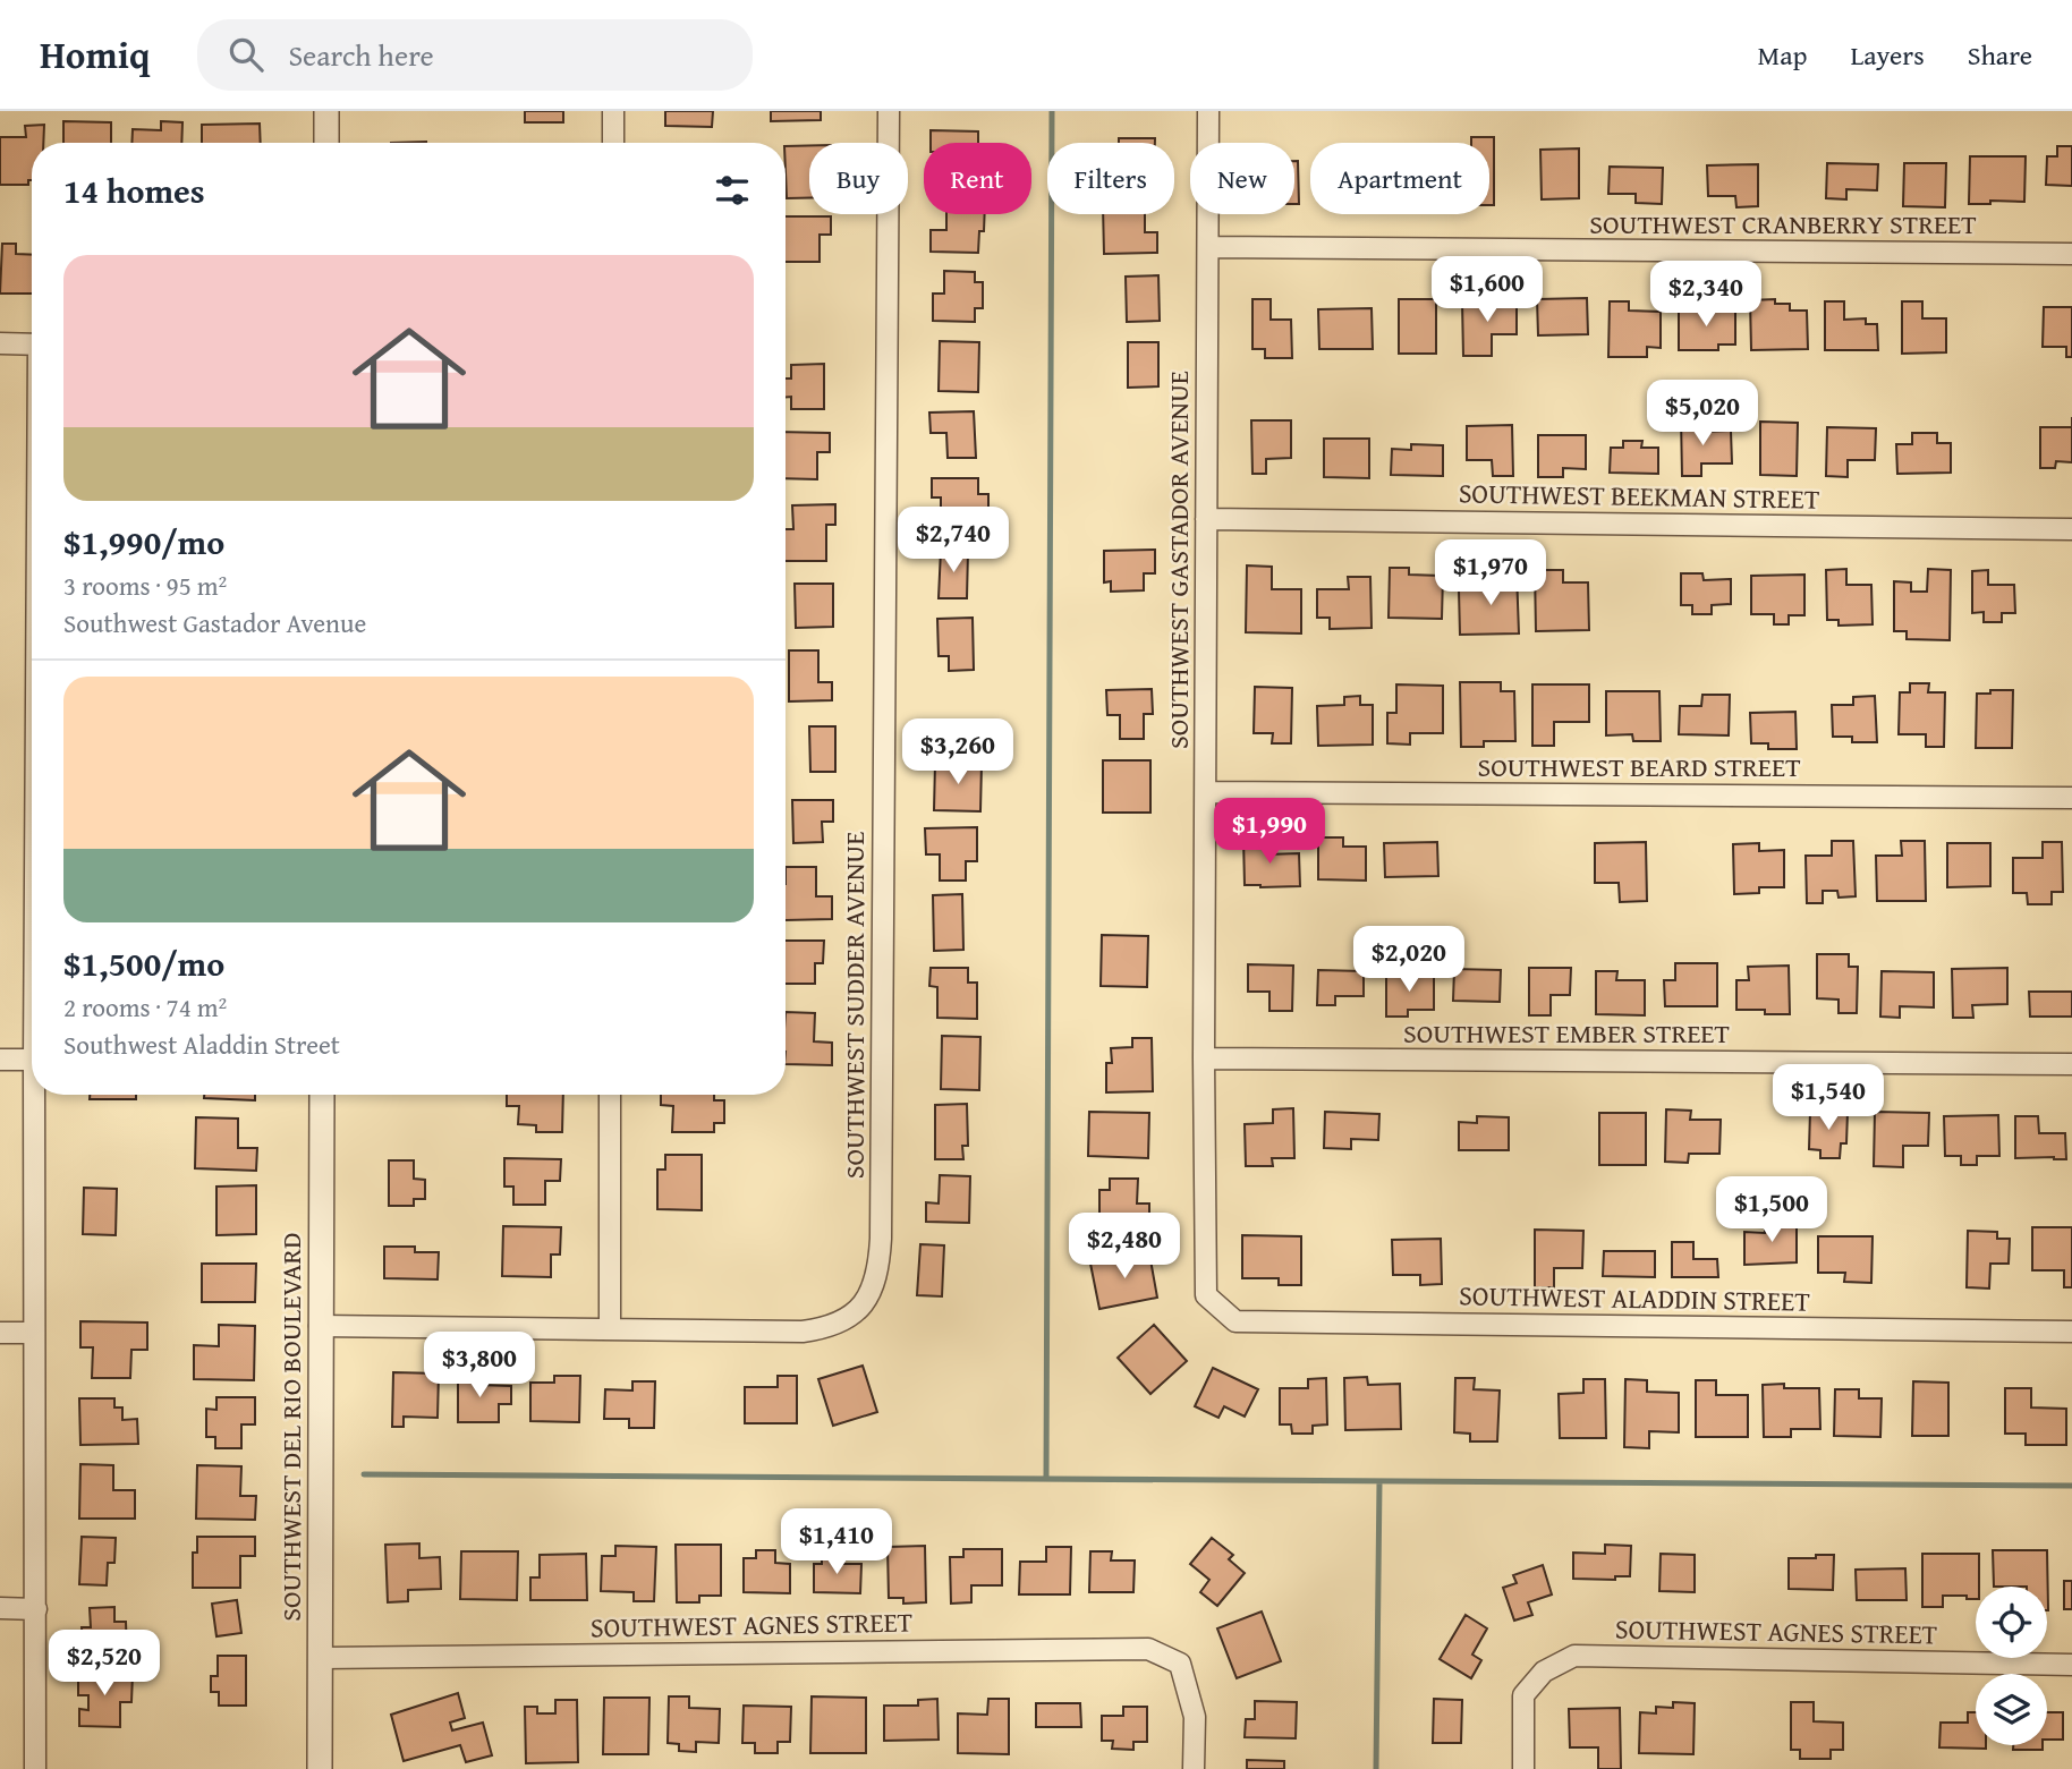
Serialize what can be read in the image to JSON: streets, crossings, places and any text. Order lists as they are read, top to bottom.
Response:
{
  "streets": {
    "street": [
      "SOUTHWEST CRANBERRY STREET",
      "SOUTHWEST BEEKMAN STREET",
      "SOUTHWEST GASTADOR AVENUE",
      "SOUTHWEST BEARD STREET",
      "SOUTHWEST SUDDER AVENUE",
      "SOUTHWEST EMBER STREET",
      "SOUTHWEST ALADDIN STREET",
      "SOUTHWEST DEL RIO BOULEVARD",
      "SOUTHWEST AGNES STREET"
    ]
  },
  "crossings": [
    ["SOUTHWEST CRANBERRY STREET", "SOUTHWEST GASTADOR AVENUE"],
    ["SOUTHWEST BEEKMAN STREET", "SOUTHWEST GASTADOR AVENUE"],
    ["SOUTHWEST GASTADOR AVENUE", "SOUTHWEST BEARD STREET"],
    ["SOUTHWEST GASTADOR AVENUE", "SOUTHWEST EMBER STREET"],
    ["SOUTHWEST GASTADOR AVENUE", "SOUTHWEST ALADDIN STREET"],
    ["SOUTHWEST SUDDER AVENUE", "SOUTHWEST DEL RIO BOULEVARD"],
    ["SOUTHWEST DEL RIO BOULEVARD", "SOUTHWEST AGNES STREET"]
  ],
  "page": {
    "header": "Homiq",
    "search": "Search here",
    "nav": ["Map", "Layers", "Share"],
    "chip": [
      "Buy",
      "Rent",
      "Filters",
      "New",
      "Apartment"
    ],
    "heading": "14 homes",
    "list": [
      {
        "name": "$1,990/mo",
        "note": "3 rooms · 95 m² · Southwest Gastador Avenue"
      },
      {
        "name": "$1,500/mo",
        "note": "2 rooms · 74 m² · Southwest Aladdin Street"
      }
    ],
    "price": [
      "$1,600",
      "$2,340",
      "$5,020",
      "$2,740",
      "$1,970",
      "$3,260",
      "$1,990",
      "$2,020",
      "$1,540",
      "$1,500",
      "$2,480",
      "$3,800",
      "$1,410",
      "$2,520"
    ]
  }
}
